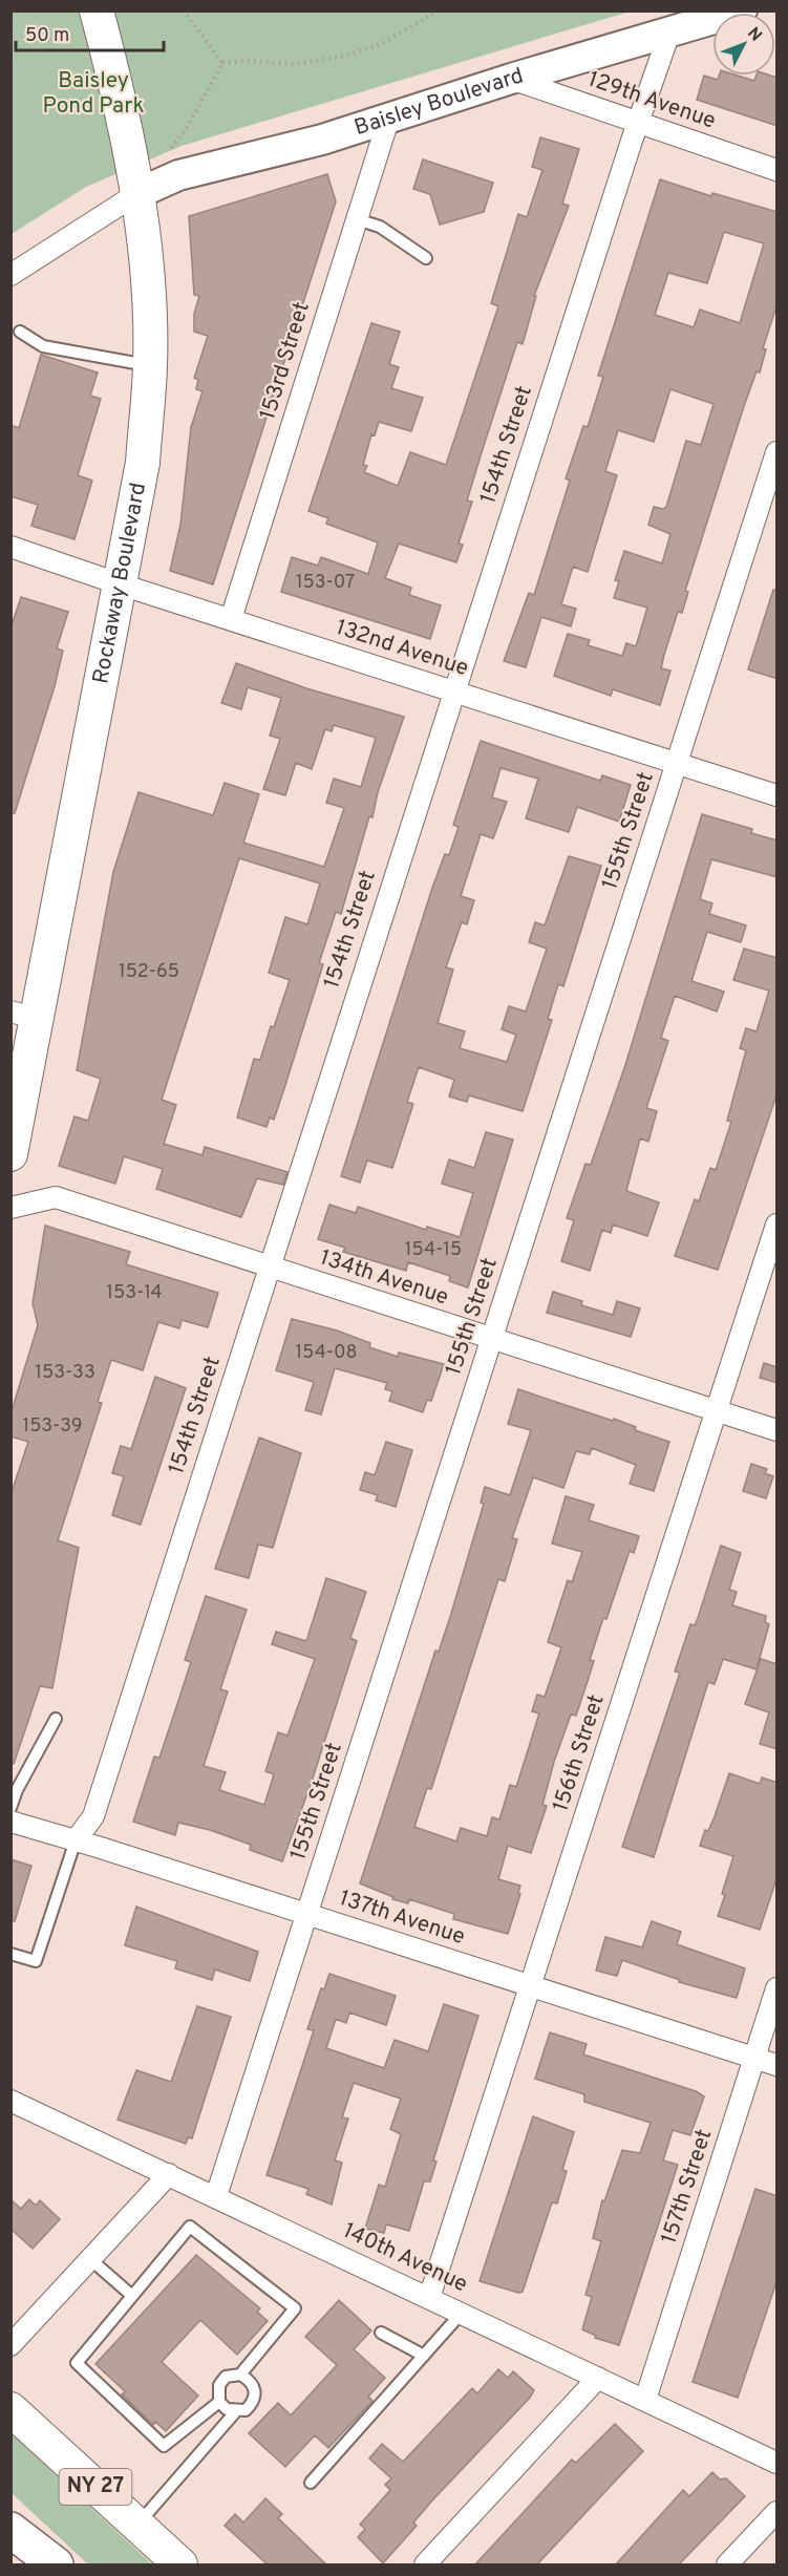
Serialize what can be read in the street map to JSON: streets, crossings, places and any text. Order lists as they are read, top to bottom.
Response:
{
  "streets": {
    "main road": ["Baisley Boulevard", "Rockaway Boulevard", "NY 27"],
    "street": [
      "129th Avenue",
      "153rd Street",
      "154th Street",
      "132nd Avenue",
      "155th Street",
      "134th Avenue",
      "156th Street",
      "137th Avenue",
      "157th Street",
      "140th Avenue"
    ]
  },
  "crossings": [
    ["129th Avenue", "Baisley Boulevard"],
    ["129th Avenue", "154th Street"],
    ["Baisley Boulevard", "153rd Street"],
    ["Baisley Boulevard", "154th Street"],
    ["Baisley Boulevard", "Rockaway Boulevard"],
    ["153rd Street", "132nd Avenue"],
    ["154th Street", "132nd Avenue"],
    ["154th Street", "134th Avenue"],
    ["154th Street", "137th Avenue"],
    ["Rockaway Boulevard", "132nd Avenue"],
    ["132nd Avenue", "155th Street"],
    ["155th Street", "134th Avenue"],
    ["155th Street", "137th Avenue"],
    ["155th Street", "140th Avenue"],
    ["134th Avenue", "156th Street"],
    ["156th Street", "137th Avenue"],
    ["156th Street", "140th Avenue"],
    ["137th Avenue", "157th Street"],
    ["157th Street", "140th Avenue"]
  ],
  "parks": ["Baisley Pond Park"],
  "house_numbers": [
    "153-07",
    "152-65",
    "154-15",
    "153-14",
    "154-08",
    "153-33",
    "153-39"
  ],
  "scale_bar": "50 m",
  "north": "top right"
}
